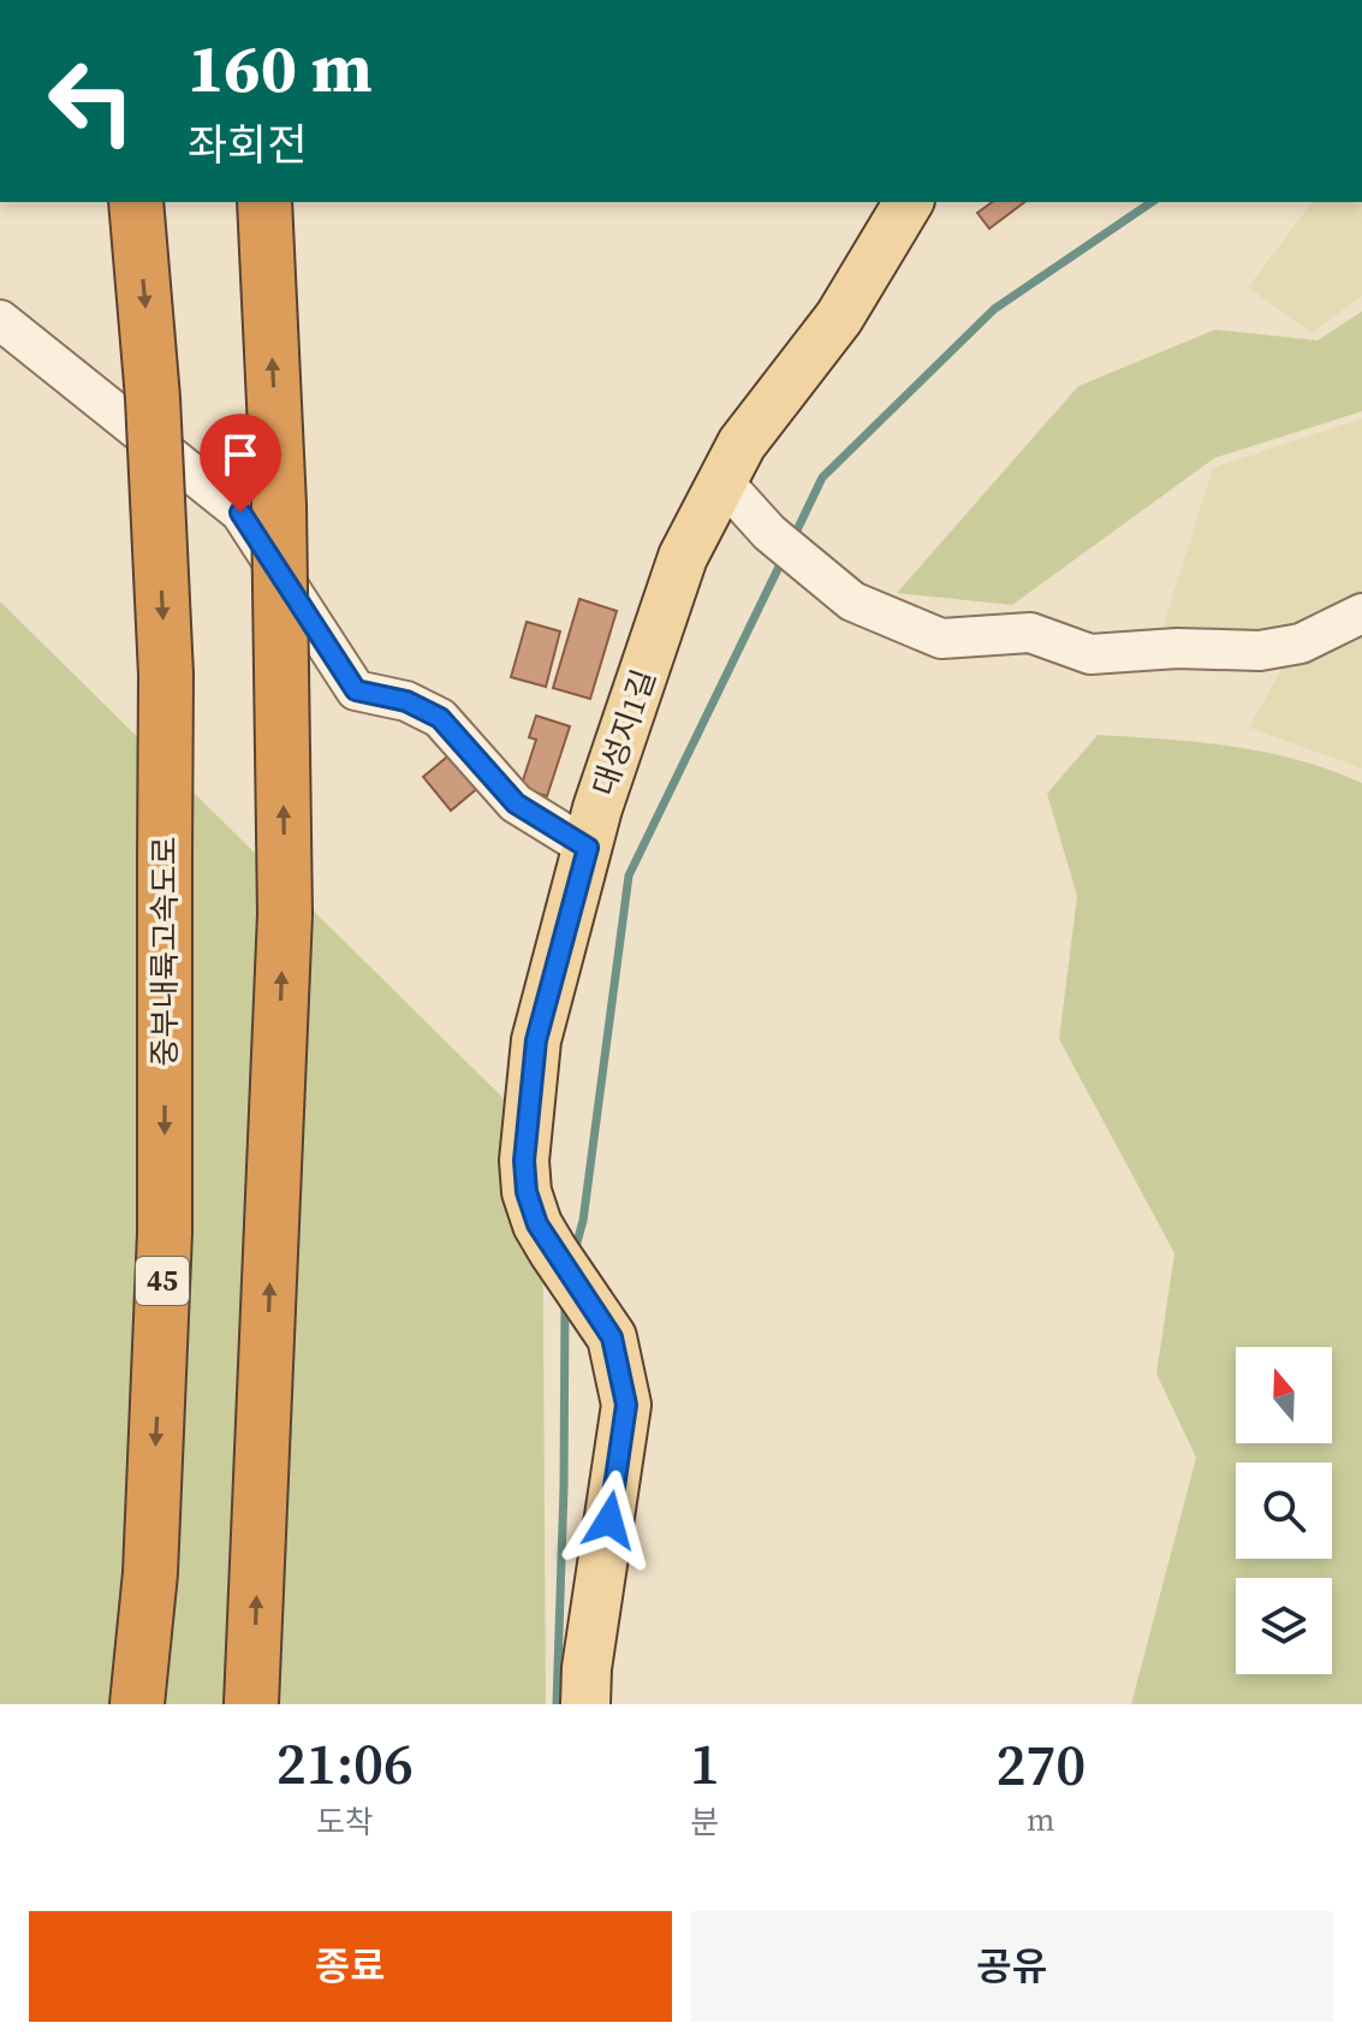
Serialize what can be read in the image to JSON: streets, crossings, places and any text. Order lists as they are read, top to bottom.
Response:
{
  "streets": {
    "highway": ["중부내륙고속도로", "45"],
    "main road": ["대성지1길"]
  },
  "north": "top",
  "page": {
    "turn": ["160 m", "좌회전"],
    "eta": [
      "21:06",
      "도착",
      "1",
      "분",
      "270",
      "m"
    ],
    "buttons": ["종료", "공유"]
  }
}
